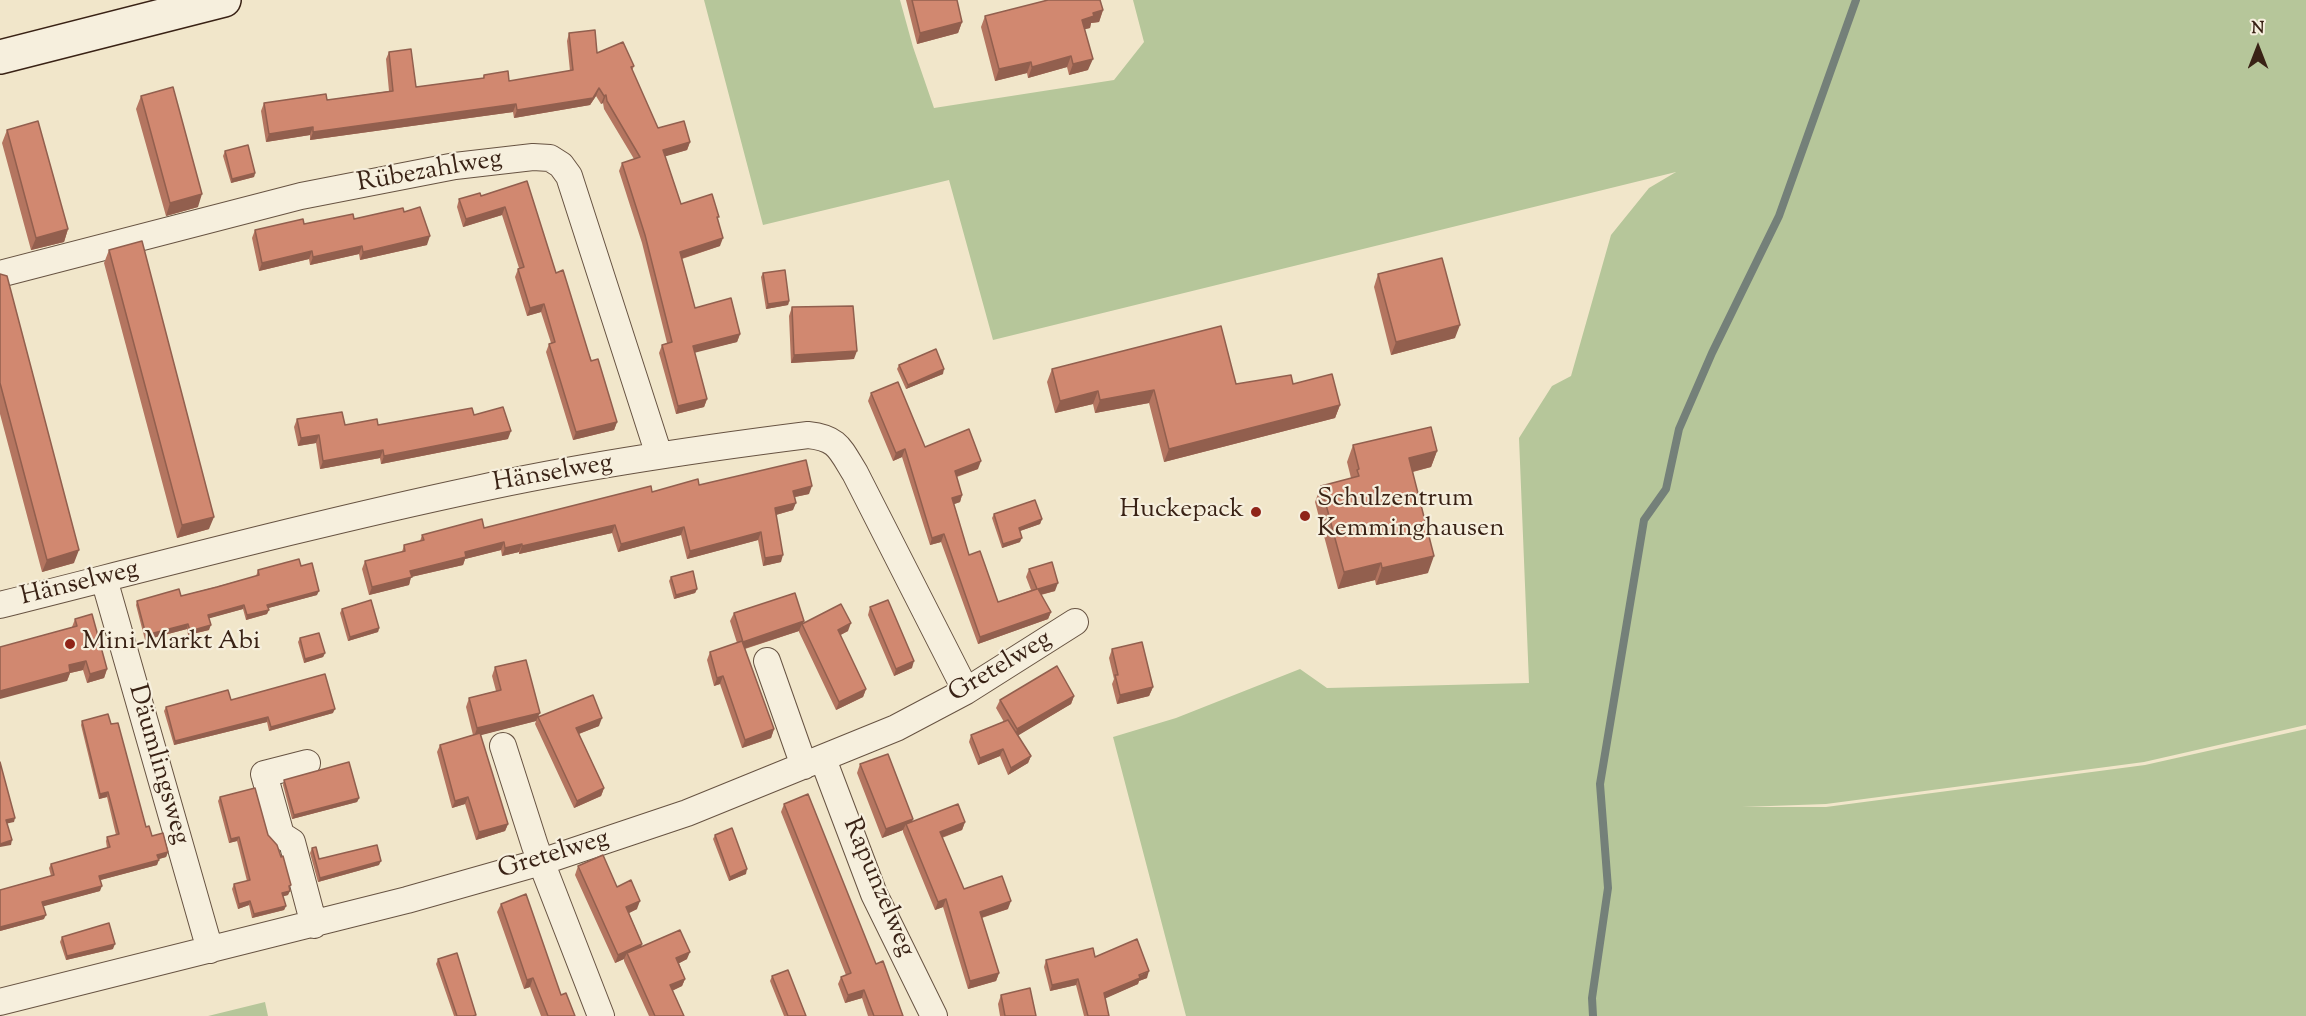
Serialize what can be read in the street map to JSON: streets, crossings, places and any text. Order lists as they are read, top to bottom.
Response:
{
  "streets": {
    "street": [
      "Rübezahlweg",
      "Hänselweg",
      "Gretelweg",
      "Däumlingsweg",
      "Rapunzelweg"
    ]
  },
  "crossings": [
    ["Rübezahlweg", "Hänselweg"],
    ["Hänselweg", "Gretelweg"],
    ["Hänselweg", "Däumlingsweg"],
    ["Gretelweg", "Däumlingsweg"],
    ["Gretelweg", "Rapunzelweg"]
  ],
  "places": ["Huckepack", "Schulzentrum Kemminghausen", "Mini-Markt Abi"],
  "north": "top"
}
